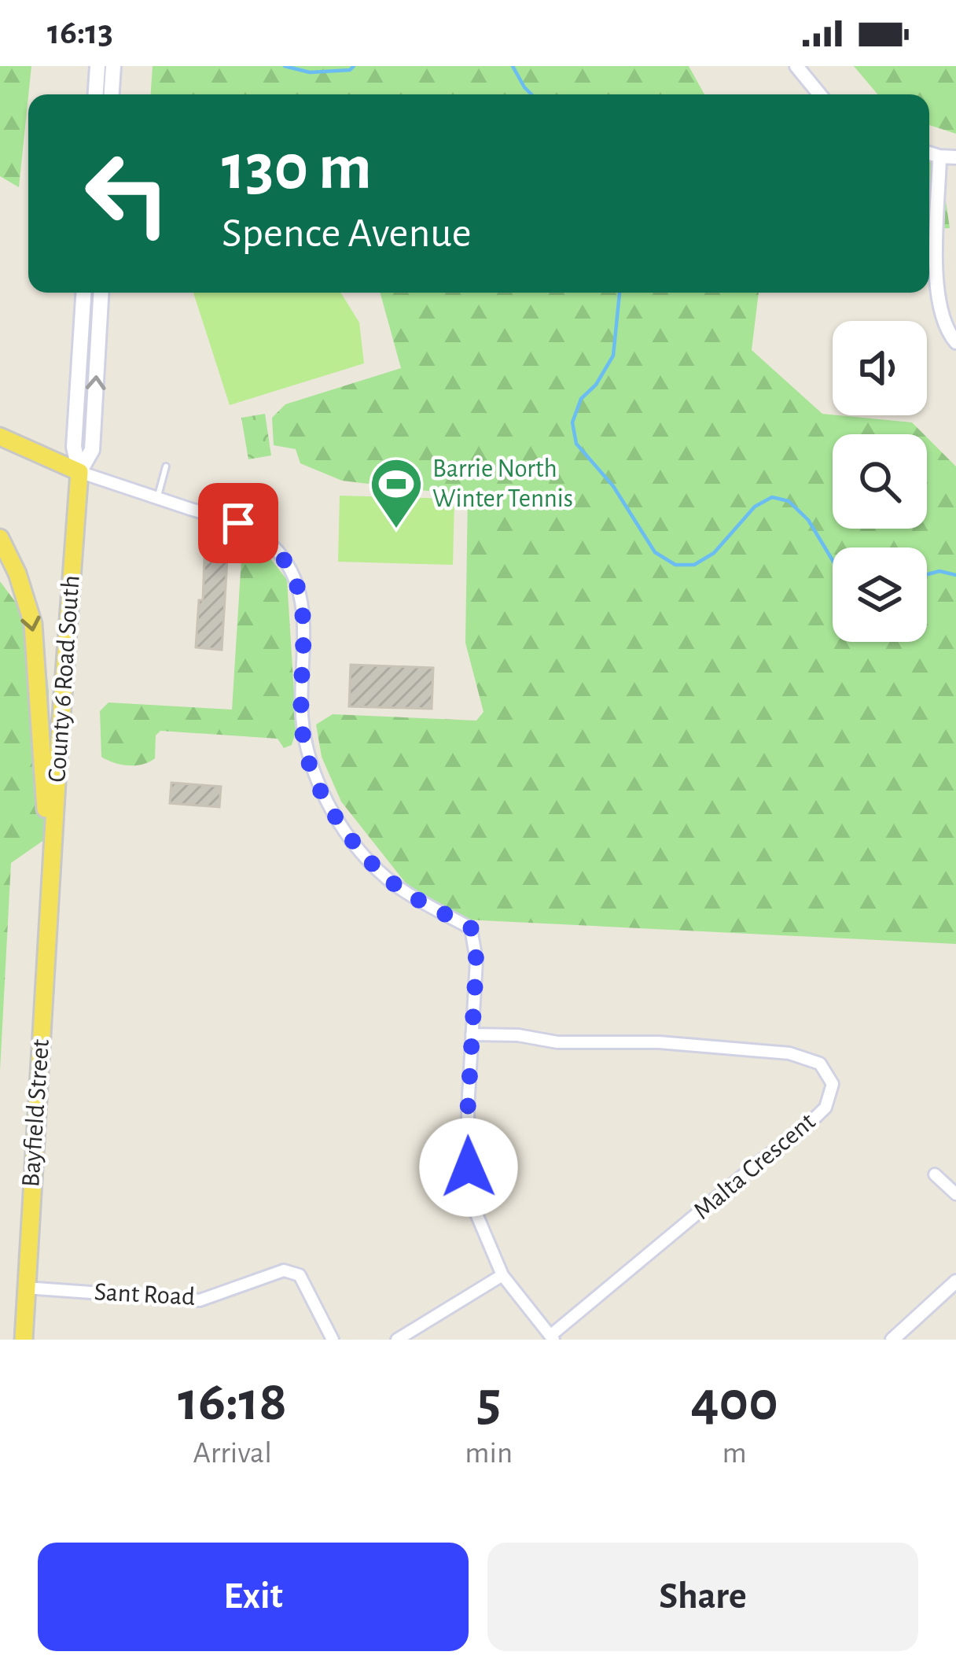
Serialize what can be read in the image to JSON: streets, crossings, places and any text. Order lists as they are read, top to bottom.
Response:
{
  "streets": {
    "main road": ["County 6 Road South", "Bayfield Street"],
    "street": ["Malta Crescent", "Sant Road"]
  },
  "crossings": [
    ["County 6 Road South", "Bayfield Street"],
    ["Bayfield Street", "Sant Road"]
  ],
  "places": {
    "sports": ["Barrie North Winter Tennis"]
  },
  "page": {
    "status": "16:13",
    "turn": ["130 m", "Spence Avenue"],
    "eta": [
      "16:18",
      "Arrival",
      "5",
      "min",
      "400",
      "m"
    ],
    "buttons": ["Exit", "Share"]
  }
}
